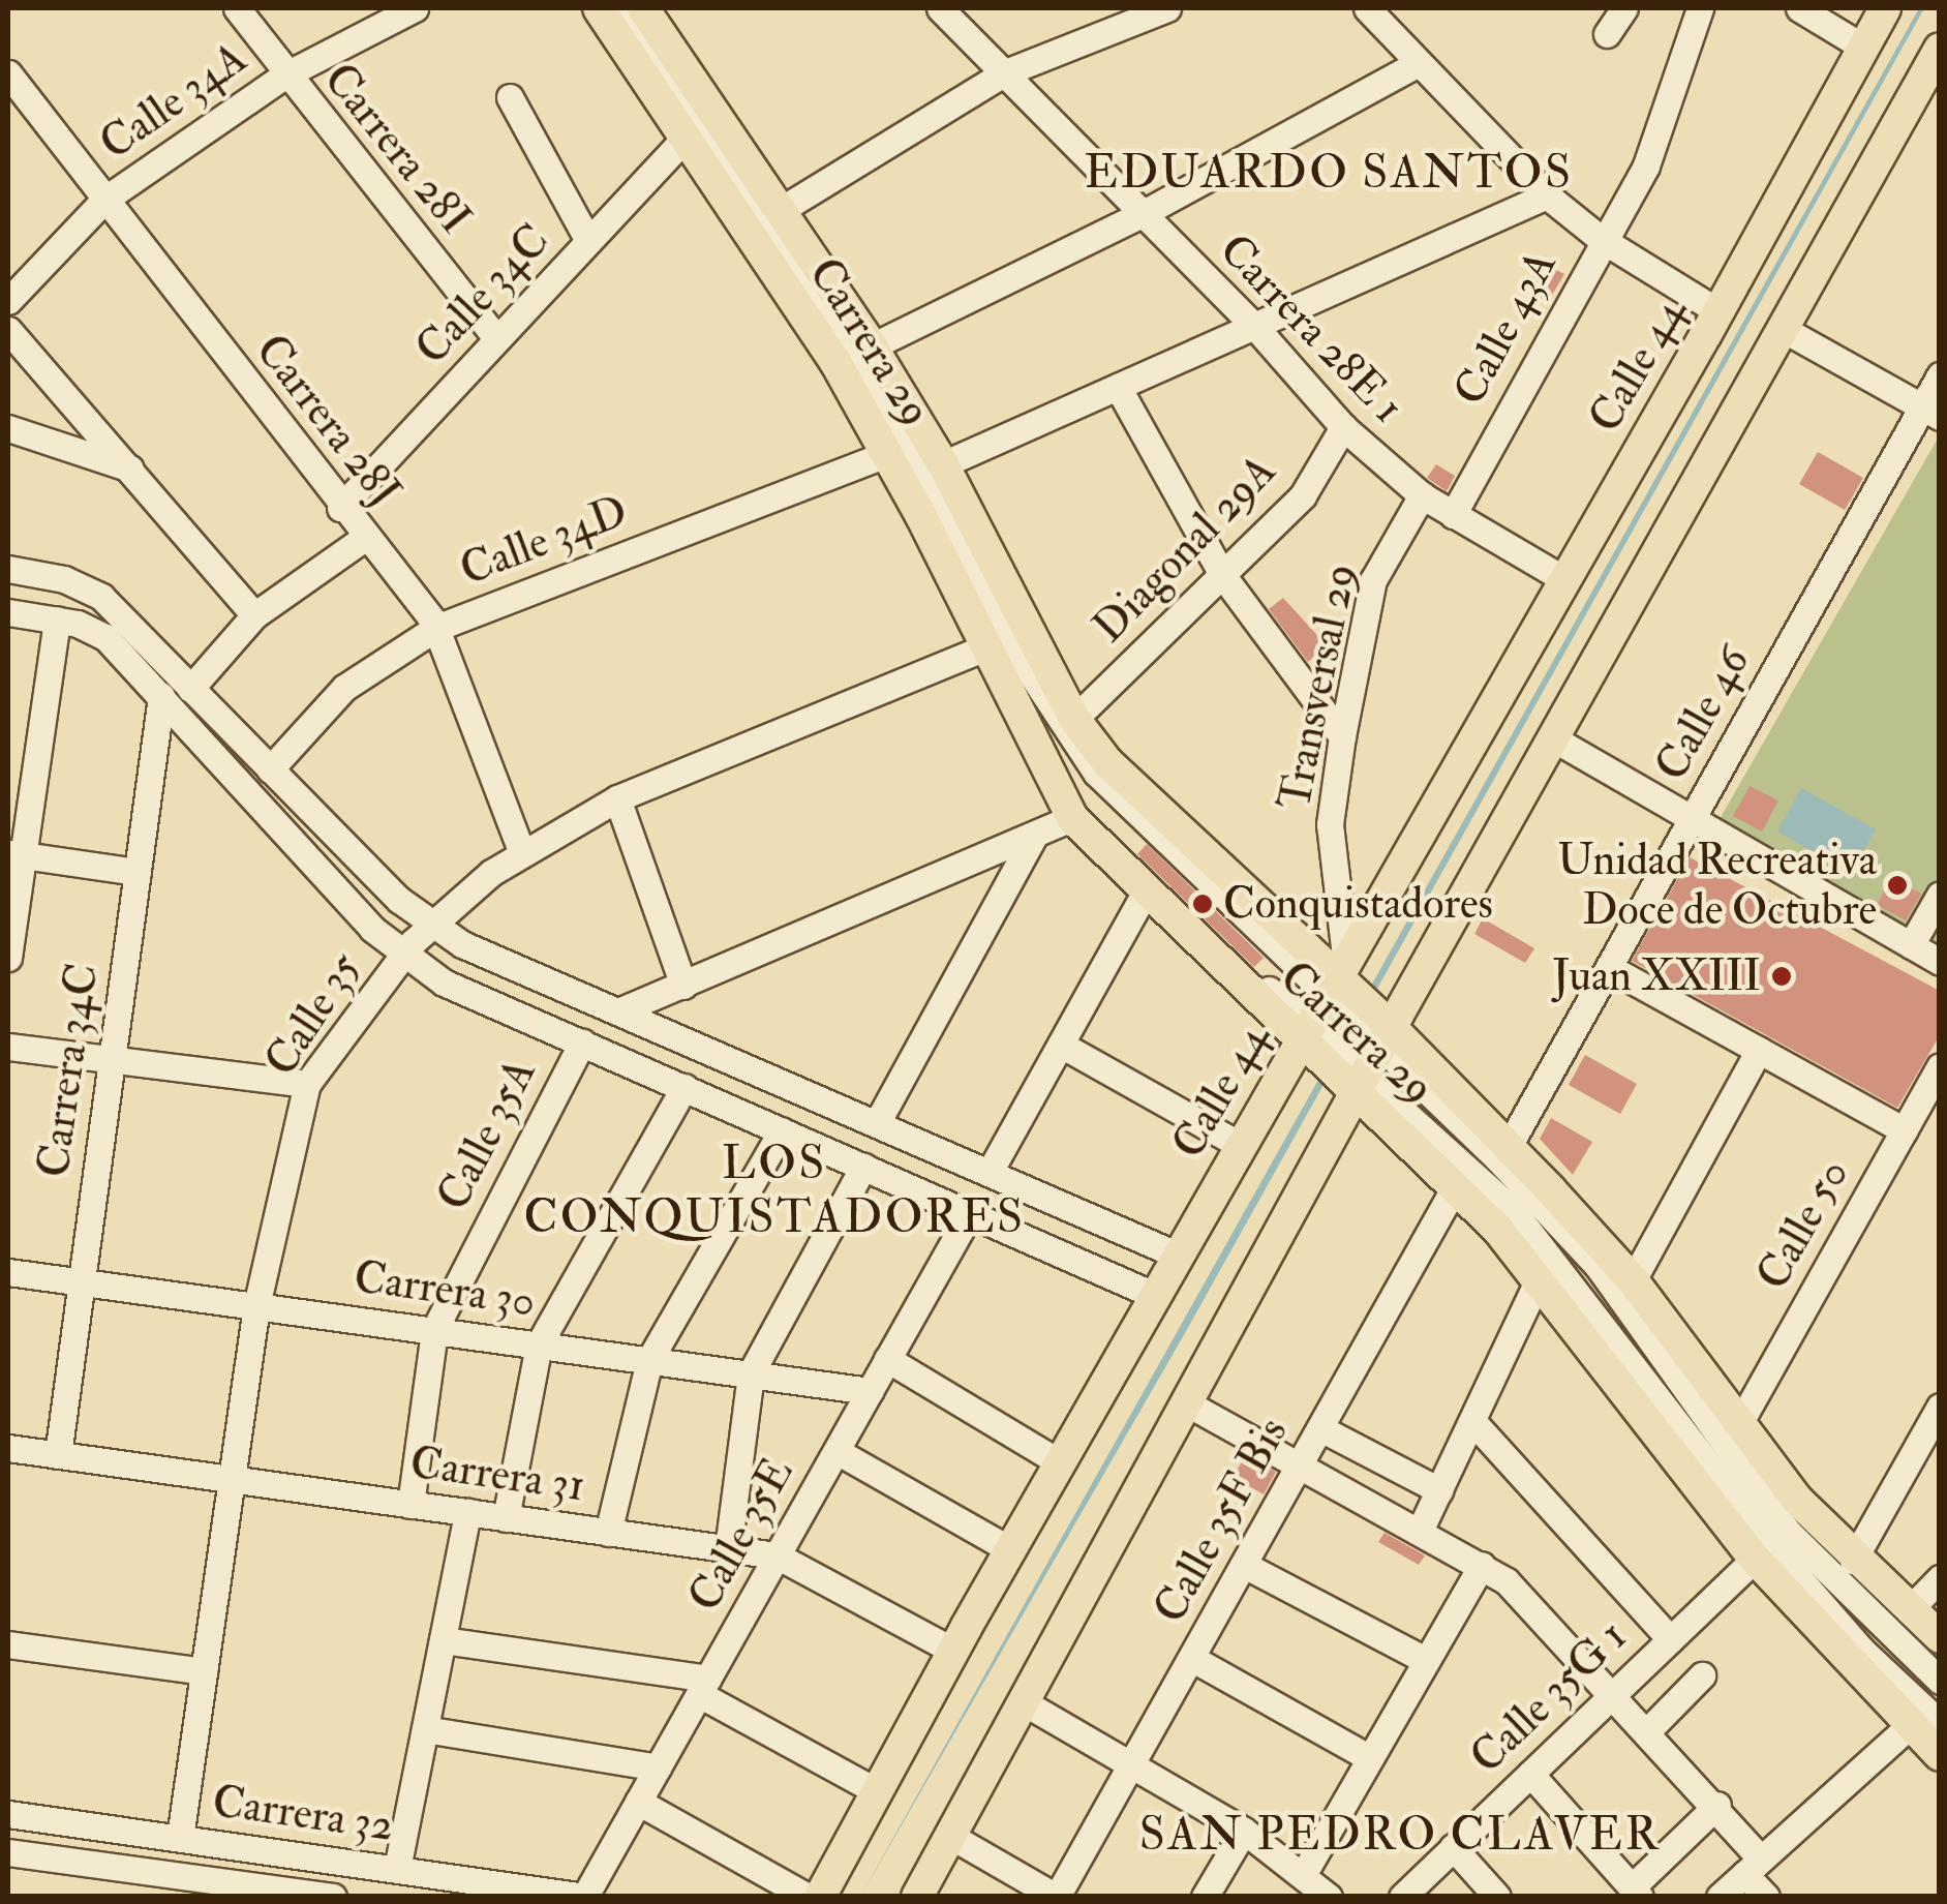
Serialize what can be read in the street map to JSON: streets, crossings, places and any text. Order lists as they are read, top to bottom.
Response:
{
  "streets": {
    "main road": ["Carrera 29", "Calle 44"],
    "street": [
      "Calle 34A",
      "Carrera 28I",
      "Calle 34C",
      "Calle 43A",
      "Carrera 28E 1",
      "Carrera 28J",
      "Calle 34D",
      "Diagonal 29A",
      "Transversal 29",
      "Calle 46",
      "Calle 35",
      "Carrera 34C",
      "Calle 35A",
      "Calle 50",
      "Carrera 30",
      "Carrera 31",
      "Calle 35F Bis",
      "Calle 35E",
      "Calle 35G 1",
      "Carrera 32"
    ]
  },
  "crossings": [
    ["Calle 34A", "Carrera 28I"],
    ["Calle 34A", "Carrera 28J"],
    ["Carrera 28I", "Calle 34C"],
    ["Calle 34C", "Carrera 29"],
    ["Calle 34C", "Carrera 28J"],
    ["Calle 43A", "Carrera 28E 1"],
    ["Carrera 28E 1", "Calle 44"],
    ["Carrera 28E 1", "Diagonal 29A"],
    ["Carrera 28E 1", "Transversal 29"],
    ["Carrera 29", "Calle 44"],
    ["Carrera 29", "Calle 34D"],
    ["Carrera 29", "Diagonal 29A"],
    ["Carrera 29", "Transversal 29"],
    ["Carrera 29", "Calle 46"],
    ["Carrera 29", "Calle 35"],
    ["Carrera 29", "Calle 50"],
    ["Carrera 29", "Calle 35F Bis"],
    ["Carrera 29", "Calle 35G 1"],
    ["Calle 44", "Transversal 29"],
    ["Calle 44", "Carrera 31"],
    ["Carrera 28J", "Calle 34D"],
    ["Carrera 28J", "Calle 35"],
    ["Calle 35", "Carrera 30"],
    ["Calle 35", "Carrera 31"],
    ["Calle 35", "Carrera 32"],
    ["Carrera 34C", "Carrera 30"],
    ["Carrera 34C", "Carrera 31"],
    ["Calle 35A", "Carrera 30"],
    ["Calle 35A", "Carrera 31"],
    ["Carrera 30", "Calle 35E"],
    ["Carrera 31", "Calle 35E"],
    ["Calle 35E", "Carrera 32"]
  ],
  "districts": ["EDUARDO SANTOS", "LOS CONQUISTADORES", "SAN PEDRO CLAVER"],
  "places": ["Unidad Recreativa Doce de Octubre", "Conquistadores", "Juan XXIII"]
}
